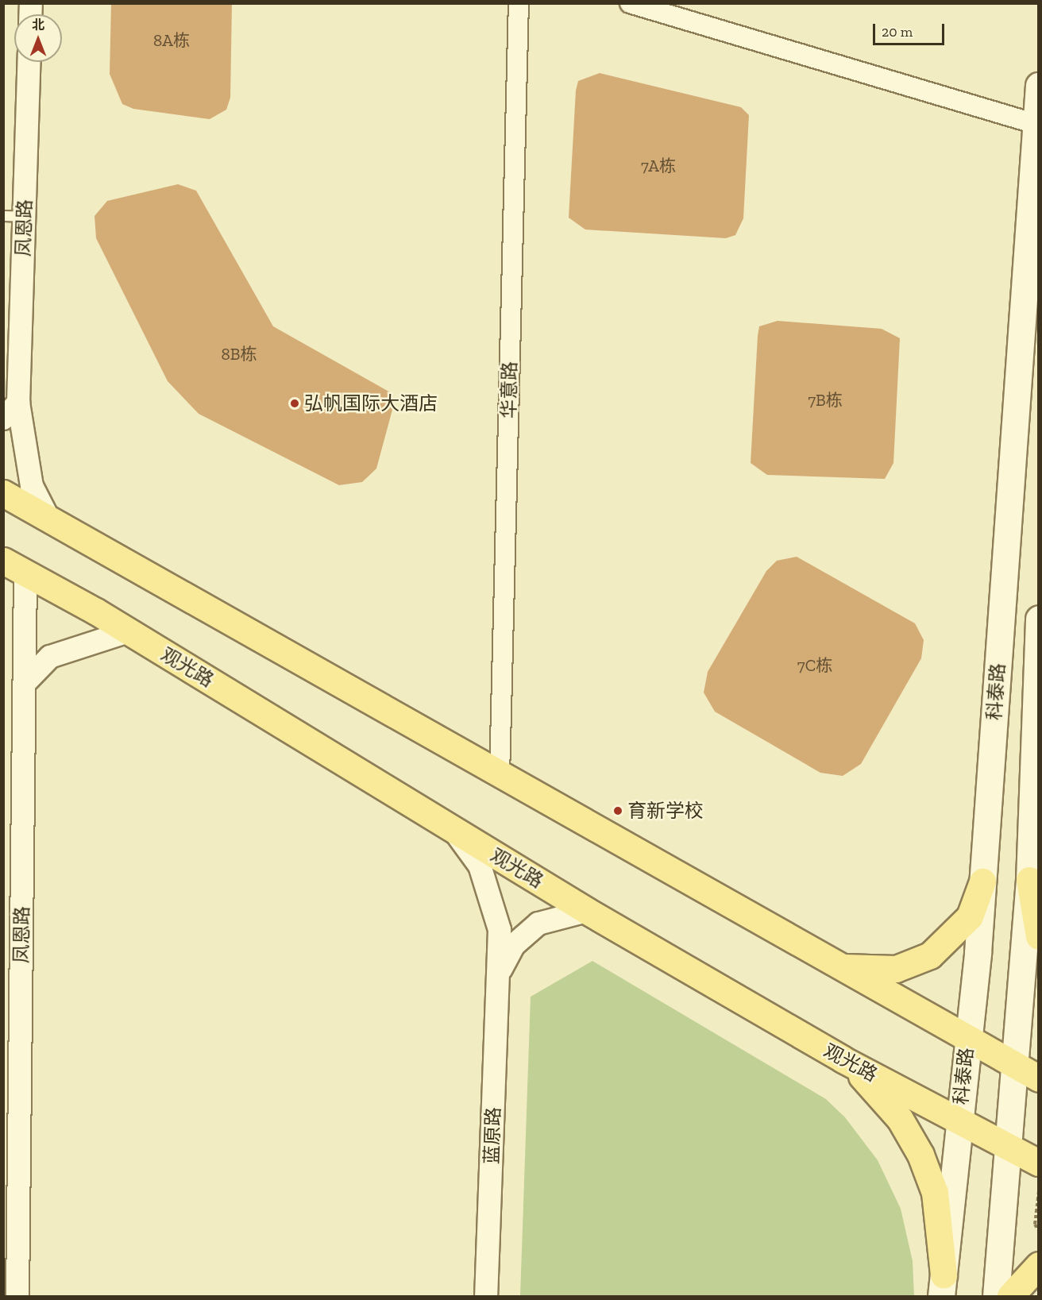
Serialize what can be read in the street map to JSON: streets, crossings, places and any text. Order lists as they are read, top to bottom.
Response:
{
  "streets": {
    "main road": ["观光路", "科泰路"],
    "street": ["凤恩路", "华意路", "蓝原路"]
  },
  "crossings": [
    ["凤恩路", "观光路"],
    ["观光路", "科泰路"],
    ["观光路", "蓝原路"]
  ],
  "places": ["弘帆国际大酒店", "育新学校"],
  "house_numbers": [
    "8A栋",
    "7A栋",
    "8B栋",
    "7B栋",
    "7C栋"
  ],
  "scale_bar": "20 m",
  "north": "top"
}
